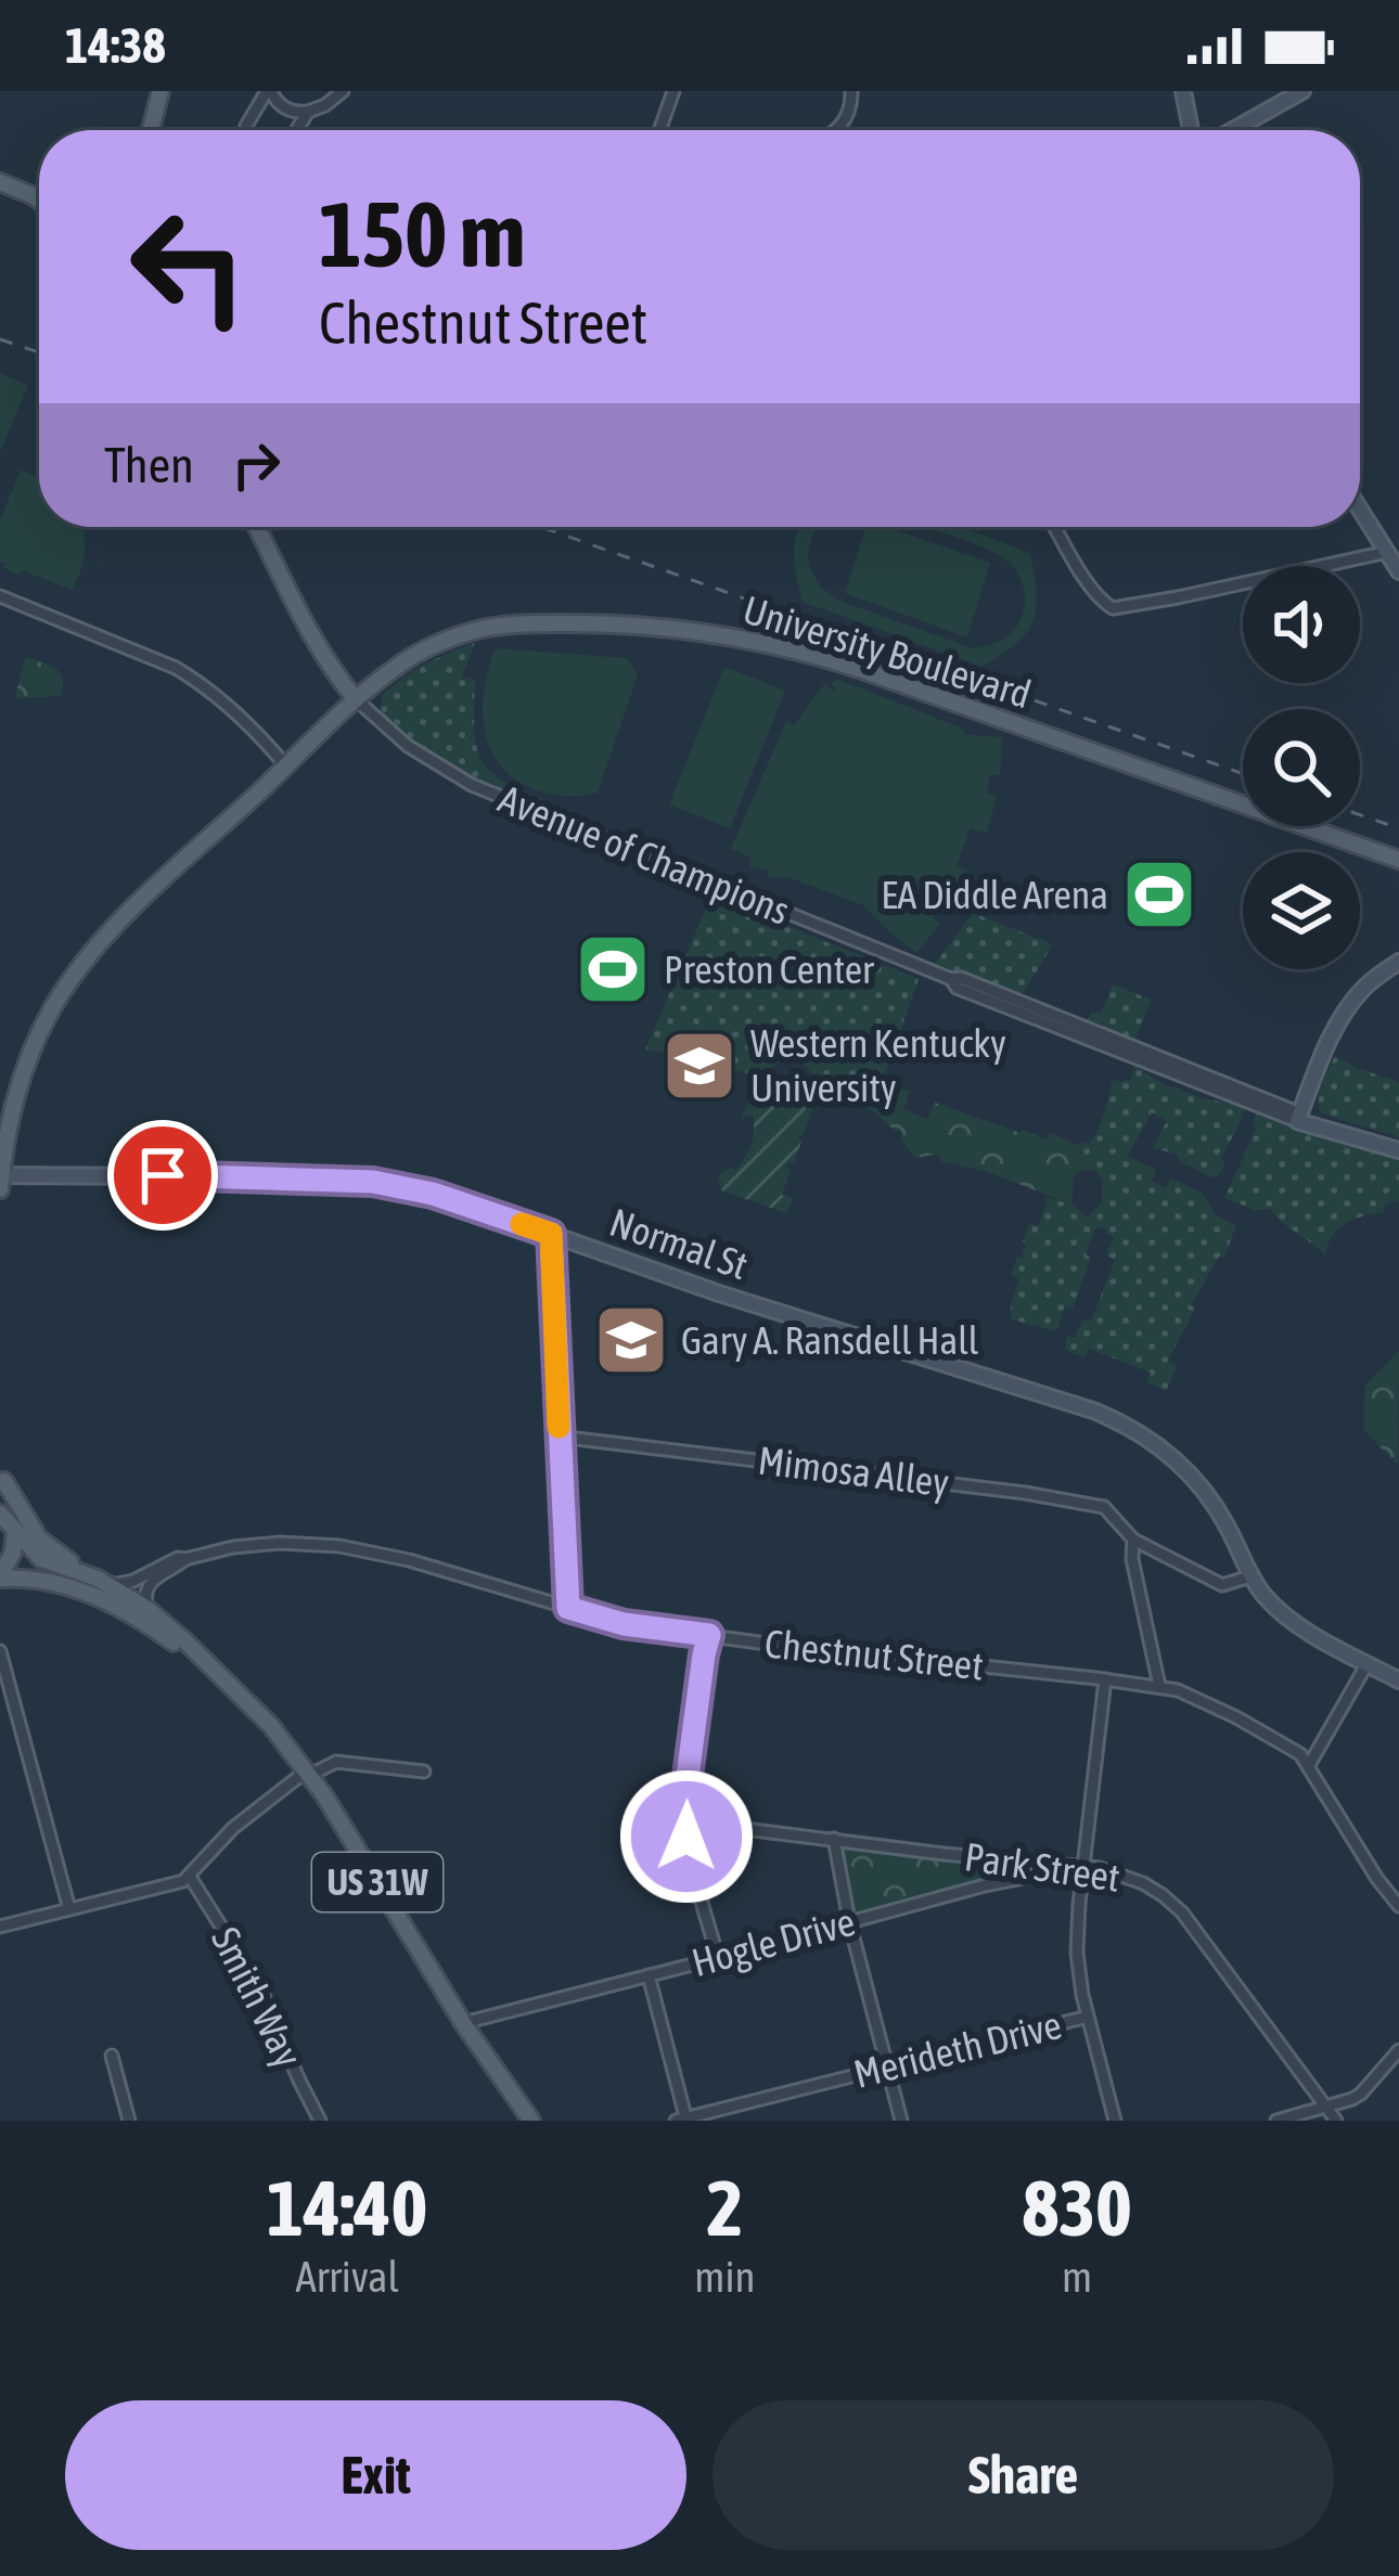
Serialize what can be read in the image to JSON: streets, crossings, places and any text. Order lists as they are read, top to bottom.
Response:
{
  "streets": {
    "main road": ["University Boulevard", "US 31W"],
    "street": [
      "Avenue of Champions",
      "Normal St",
      "Mimosa Alley",
      "Chestnut Street",
      "Park Street",
      "Hogle Drive",
      "Smith Way",
      "Merideth Drive"
    ]
  },
  "crossings": [
    ["University Boulevard", "Avenue of Champions"],
    ["University Boulevard", "Normal St"],
    ["Normal St", "Mimosa Alley"],
    ["Park Street", "Hogle Drive"],
    ["US 31W", "Hogle Drive"]
  ],
  "places": {
    "sports": ["EA Diddle Arena", "Preston Center"],
    "school or university": ["Western Kentucky University", "Gary A. Ransdell Hall"]
  },
  "page": {
    "status": "14:38",
    "turn": ["150 m", "Chestnut Street"],
    "then": "Then",
    "eta": [
      "14:40",
      "Arrival",
      "2",
      "min",
      "830",
      "m"
    ],
    "buttons": ["Exit", "Share"]
  }
}
